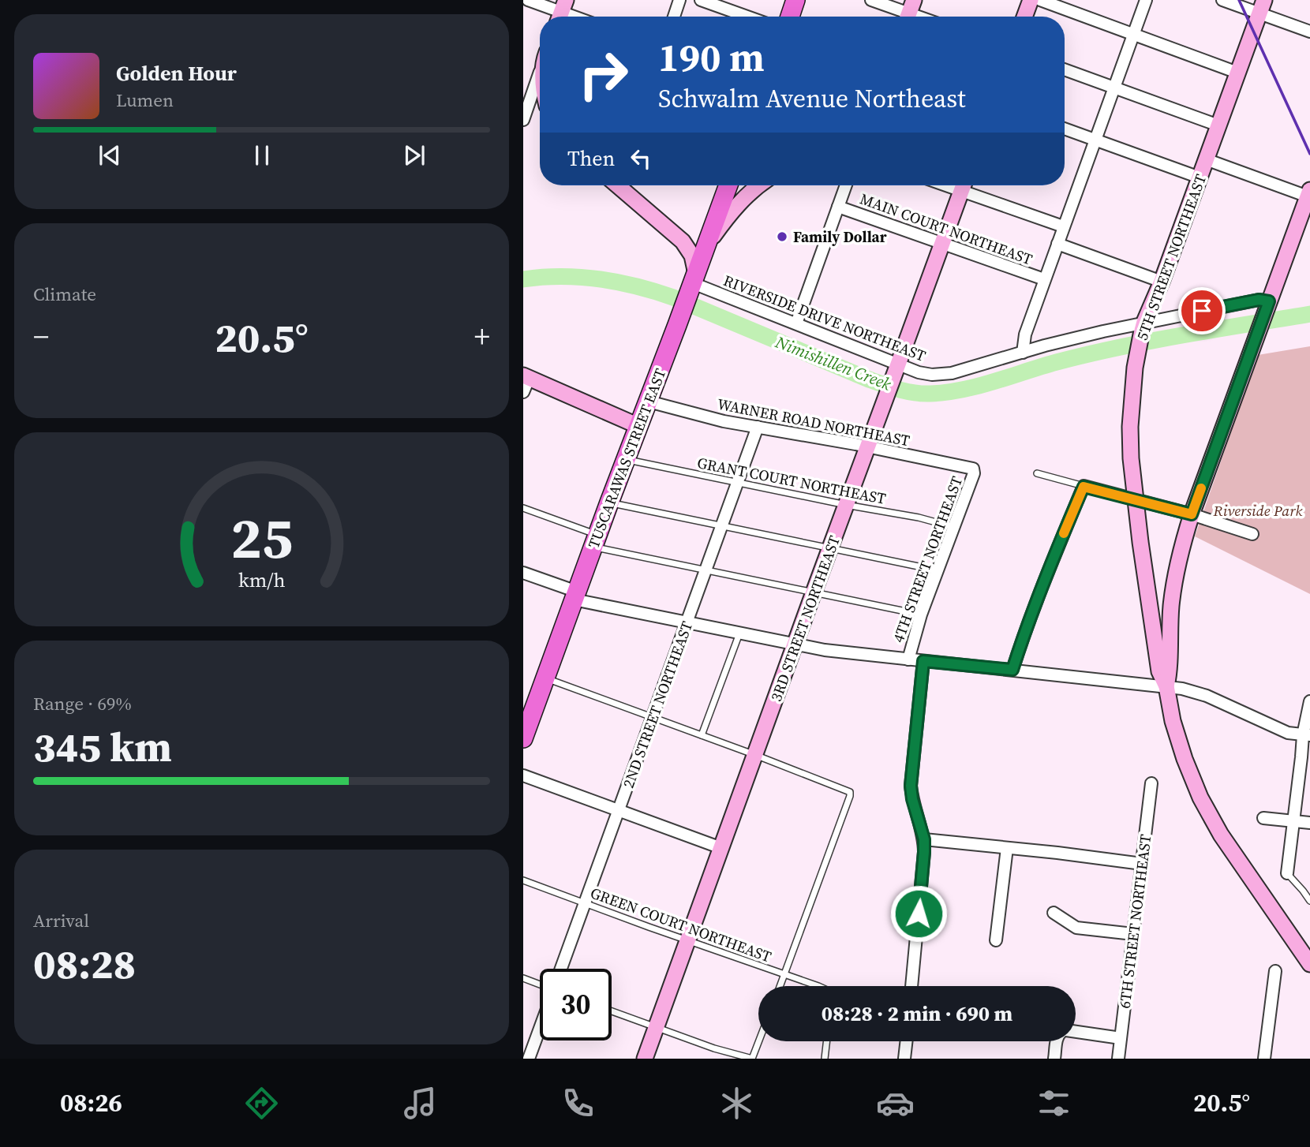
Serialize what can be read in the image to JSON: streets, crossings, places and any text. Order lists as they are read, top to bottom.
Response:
{
  "streets": {
    "main road": ["5TH STREET NORTHEAST", "TUSCARAWAS STREET EAST", "3RD STREET NORTHEAST"],
    "street": [
      "MAIN COURT NORTHEAST",
      "RIVERSIDE DRIVE NORTHEAST",
      "WARNER ROAD NORTHEAST",
      "4TH STREET NORTHEAST",
      "2ND STREET NORTHEAST",
      "6TH STREET NORTHEAST"
    ],
    "lane": ["GRANT COURT NORTHEAST", "GREEN COURT NORTHEAST"]
  },
  "crossings": [
    ["MAIN COURT NORTHEAST", "3RD STREET NORTHEAST"],
    ["5TH STREET NORTHEAST", "RIVERSIDE DRIVE NORTHEAST"],
    ["RIVERSIDE DRIVE NORTHEAST", "TUSCARAWAS STREET EAST"],
    ["RIVERSIDE DRIVE NORTHEAST", "3RD STREET NORTHEAST"],
    ["WARNER ROAD NORTHEAST", "TUSCARAWAS STREET EAST"],
    ["WARNER ROAD NORTHEAST", "4TH STREET NORTHEAST"],
    ["WARNER ROAD NORTHEAST", "3RD STREET NORTHEAST"],
    ["WARNER ROAD NORTHEAST", "2ND STREET NORTHEAST"],
    ["TUSCARAWAS STREET EAST", "GRANT COURT NORTHEAST"],
    ["GRANT COURT NORTHEAST", "4TH STREET NORTHEAST"],
    ["GRANT COURT NORTHEAST", "3RD STREET NORTHEAST"],
    ["GRANT COURT NORTHEAST", "2ND STREET NORTHEAST"],
    ["3RD STREET NORTHEAST", "GREEN COURT NORTHEAST"],
    ["2ND STREET NORTHEAST", "GREEN COURT NORTHEAST"]
  ],
  "water": ["Nimishillen Creek"],
  "parks": ["Riverside Park"],
  "places": ["Family Dollar"],
  "page": {
    "turn": ["190 m", "Schwalm Avenue Northeast"],
    "song": ["Golden Hour", "Lumen"],
    "then": "Then",
    "tile": [
      "Climate",
      ["Range · 69%", "345 km"],
      ["Arrival", "08:28"]
    ],
    "heat": ["−", "20.5°", "+"],
    "limit": "30",
    "trip": "08:28 · 2 min · 690 m",
    "tabs": ["08:26", "20.5°"],
    "gauge": ["25", "km/h"]
  }
}
